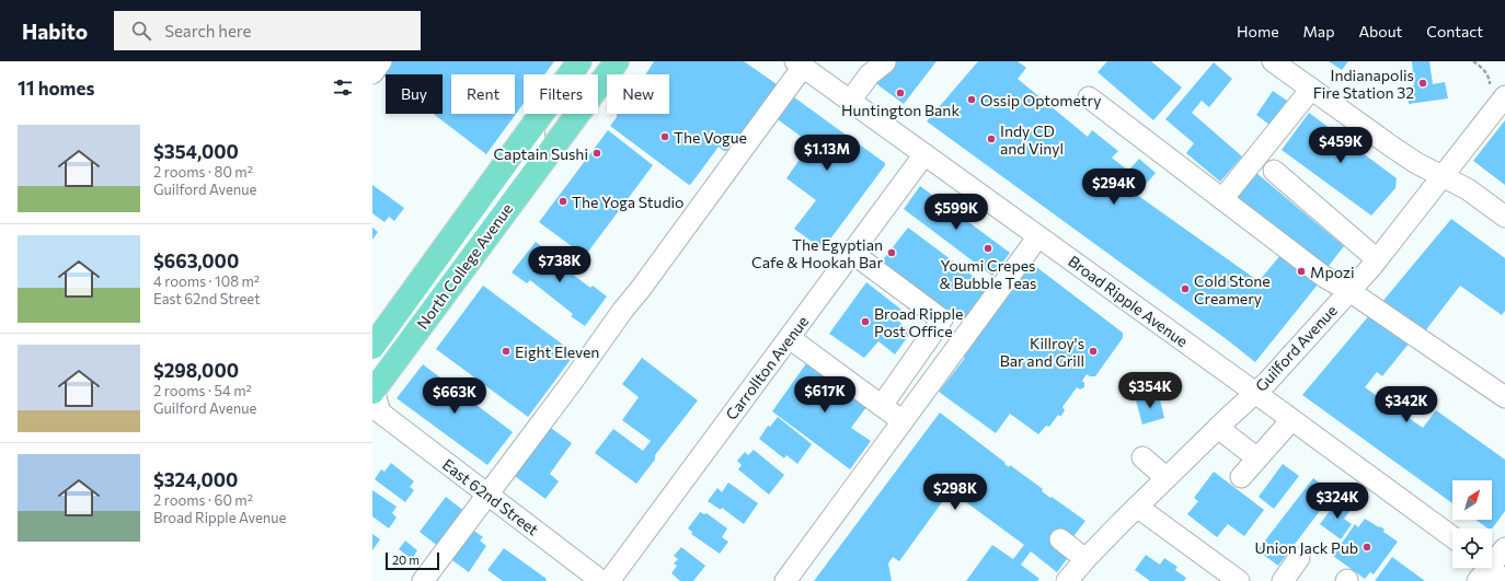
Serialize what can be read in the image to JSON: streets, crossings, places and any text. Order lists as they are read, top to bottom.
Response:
{
  "streets": {
    "main road": ["North College Avenue"],
    "street": [
      "Broad Ripple Avenue",
      "Guilford Avenue",
      "Carrollton Avenue",
      "East 62nd Street"
    ]
  },
  "crossings": [
    ["North College Avenue", "East 62nd Street"],
    ["Broad Ripple Avenue", "Guilford Avenue"],
    ["Broad Ripple Avenue", "Carrollton Avenue"]
  ],
  "places": [
    "Indianapolis Fire Station 32",
    "Huntington Bank",
    "Ossip Optometry",
    "The Vogue",
    "Indy CD and Vinyl",
    "Captain Sushi",
    "The Yoga Studio",
    "Youmi Crepes & Bubble Teas",
    "The Egyptian Cafe & Hookah Bar",
    "Mpozi",
    "Cold Stone Creamery",
    "Broad Ripple Post Office",
    "Eight Eleven",
    "Killroy's Bar and Grill",
    "Union Jack Pub"
  ],
  "scale_bar": "20 m",
  "north": "top right",
  "page": {
    "header": "Habito",
    "search": "Search here",
    "nav": [
      "Home",
      "Map",
      "About",
      "Contact"
    ],
    "heading": "11 homes",
    "chip": [
      "Buy",
      "Rent",
      "Filters",
      "New"
    ],
    "list": [
      {
        "name": "$354,000",
        "note": "2 rooms · 80 m² · Guilford Avenue"
      },
      {
        "name": "$663,000",
        "note": "4 rooms · 108 m² · East 62nd Street"
      },
      {
        "name": "$298,000",
        "note": "2 rooms · 54 m² · Guilford Avenue"
      },
      {
        "name": "$324,000",
        "note": "2 rooms · 60 m² · Broad Ripple Avenue"
      }
    ],
    "price": [
      "$459K",
      "$1.13M",
      "$294K",
      "$599K",
      "$738K",
      "$354K",
      "$617K",
      "$663K",
      "$342K",
      "$298K",
      "$324K"
    ],
    "scale": "20 m"
  }
}
